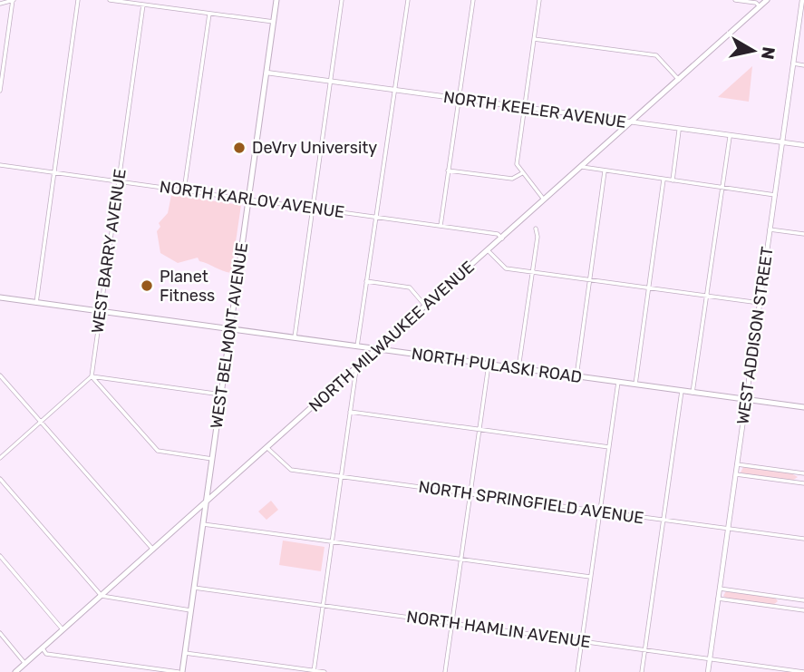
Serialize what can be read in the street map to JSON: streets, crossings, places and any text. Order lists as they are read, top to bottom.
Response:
{
  "streets": {
    "main road": ["WEST BELMONT AVENUE", "NORTH MILWAUKEE AVENUE", "NORTH PULASKI ROAD"],
    "street": [
      "NORTH KEELER AVENUE",
      "NORTH KARLOV AVENUE",
      "WEST BARRY AVENUE",
      "WEST ADDISON STREET",
      "NORTH SPRINGFIELD AVENUE",
      "NORTH HAMLIN AVENUE"
    ]
  },
  "crossings": [
    ["NORTH KEELER AVENUE", "WEST BELMONT AVENUE"],
    ["NORTH KEELER AVENUE", "WEST ADDISON STREET"],
    ["NORTH KEELER AVENUE", "NORTH MILWAUKEE AVENUE"],
    ["NORTH KARLOV AVENUE", "WEST BARRY AVENUE"],
    ["NORTH KARLOV AVENUE", "WEST BELMONT AVENUE"],
    ["NORTH KARLOV AVENUE", "NORTH MILWAUKEE AVENUE"],
    ["WEST BARRY AVENUE", "NORTH PULASKI ROAD"],
    ["WEST BELMONT AVENUE", "NORTH MILWAUKEE AVENUE"],
    ["WEST BELMONT AVENUE", "NORTH PULASKI ROAD"],
    ["WEST BELMONT AVENUE", "NORTH HAMLIN AVENUE"],
    ["WEST ADDISON STREET", "NORTH PULASKI ROAD"],
    ["WEST ADDISON STREET", "NORTH SPRINGFIELD AVENUE"],
    ["WEST ADDISON STREET", "NORTH HAMLIN AVENUE"],
    ["NORTH MILWAUKEE AVENUE", "NORTH PULASKI ROAD"],
    ["NORTH MILWAUKEE AVENUE", "NORTH SPRINGFIELD AVENUE"]
  ],
  "places": ["DeVry University", "Planet Fitness"],
  "north": "right"
}
